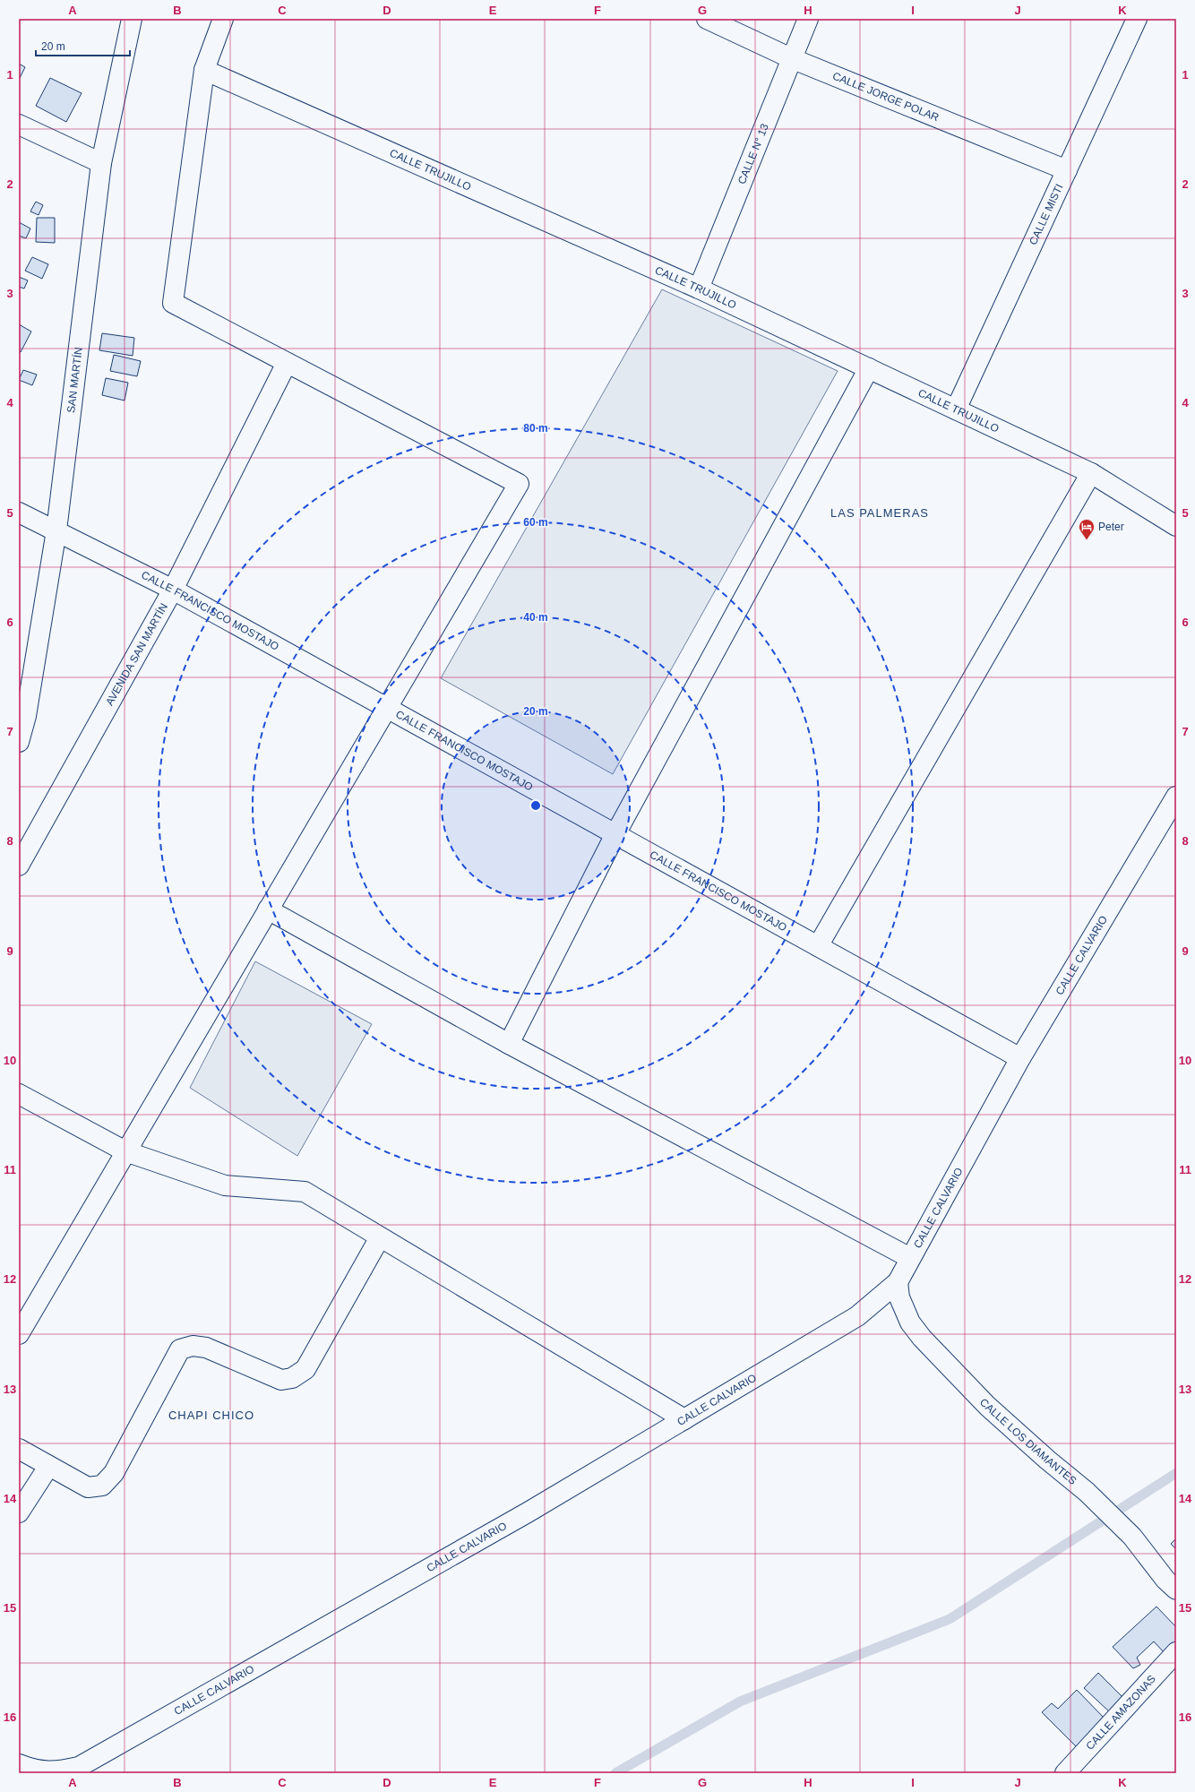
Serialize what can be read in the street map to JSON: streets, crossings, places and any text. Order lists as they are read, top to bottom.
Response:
{
  "streets": {
    "street": [
      "CALLE JORGE POLAR",
      "CALLE N° 13",
      "CALLE TRUJILLO",
      "CALLE MISTI",
      "SAN MARTÍN",
      "CALLE FRANCISCO MOSTAJO",
      "AVENIDA SAN MARTÍN",
      "CALLE CALVARIO",
      "CALLE LOS DIAMANTES",
      "CALLE AMAZONAS"
    ]
  },
  "crossings": [
    ["CALLE JORGE POLAR", "CALLE N° 13"],
    ["CALLE JORGE POLAR", "CALLE MISTI"],
    ["CALLE N° 13", "CALLE TRUJILLO"],
    ["CALLE TRUJILLO", "CALLE MISTI"],
    ["SAN MARTÍN", "CALLE FRANCISCO MOSTAJO"],
    ["CALLE FRANCISCO MOSTAJO", "AVENIDA SAN MARTÍN"],
    ["CALLE FRANCISCO MOSTAJO", "CALLE CALVARIO"],
    ["CALLE CALVARIO", "CALLE LOS DIAMANTES"]
  ],
  "districts": ["LAS PALMERAS", "CHAPI CHICO"],
  "places": {
    "hotel": ["Peter"]
  },
  "scale_bar": "20 m",
  "grid": {
    "columns": [
      "A",
      "B",
      "C",
      "D",
      "E",
      "F",
      "G",
      "H",
      "I",
      "J",
      "K"
    ],
    "rows": [
      "1",
      "2",
      "3",
      "4",
      "5",
      "6",
      "7",
      "8",
      "9",
      "10",
      "11",
      "12",
      "13",
      "14",
      "15",
      "16"
    ]
  },
  "rings": [
    "80 m",
    "60 m",
    "40 m",
    "20 m"
  ]
}
